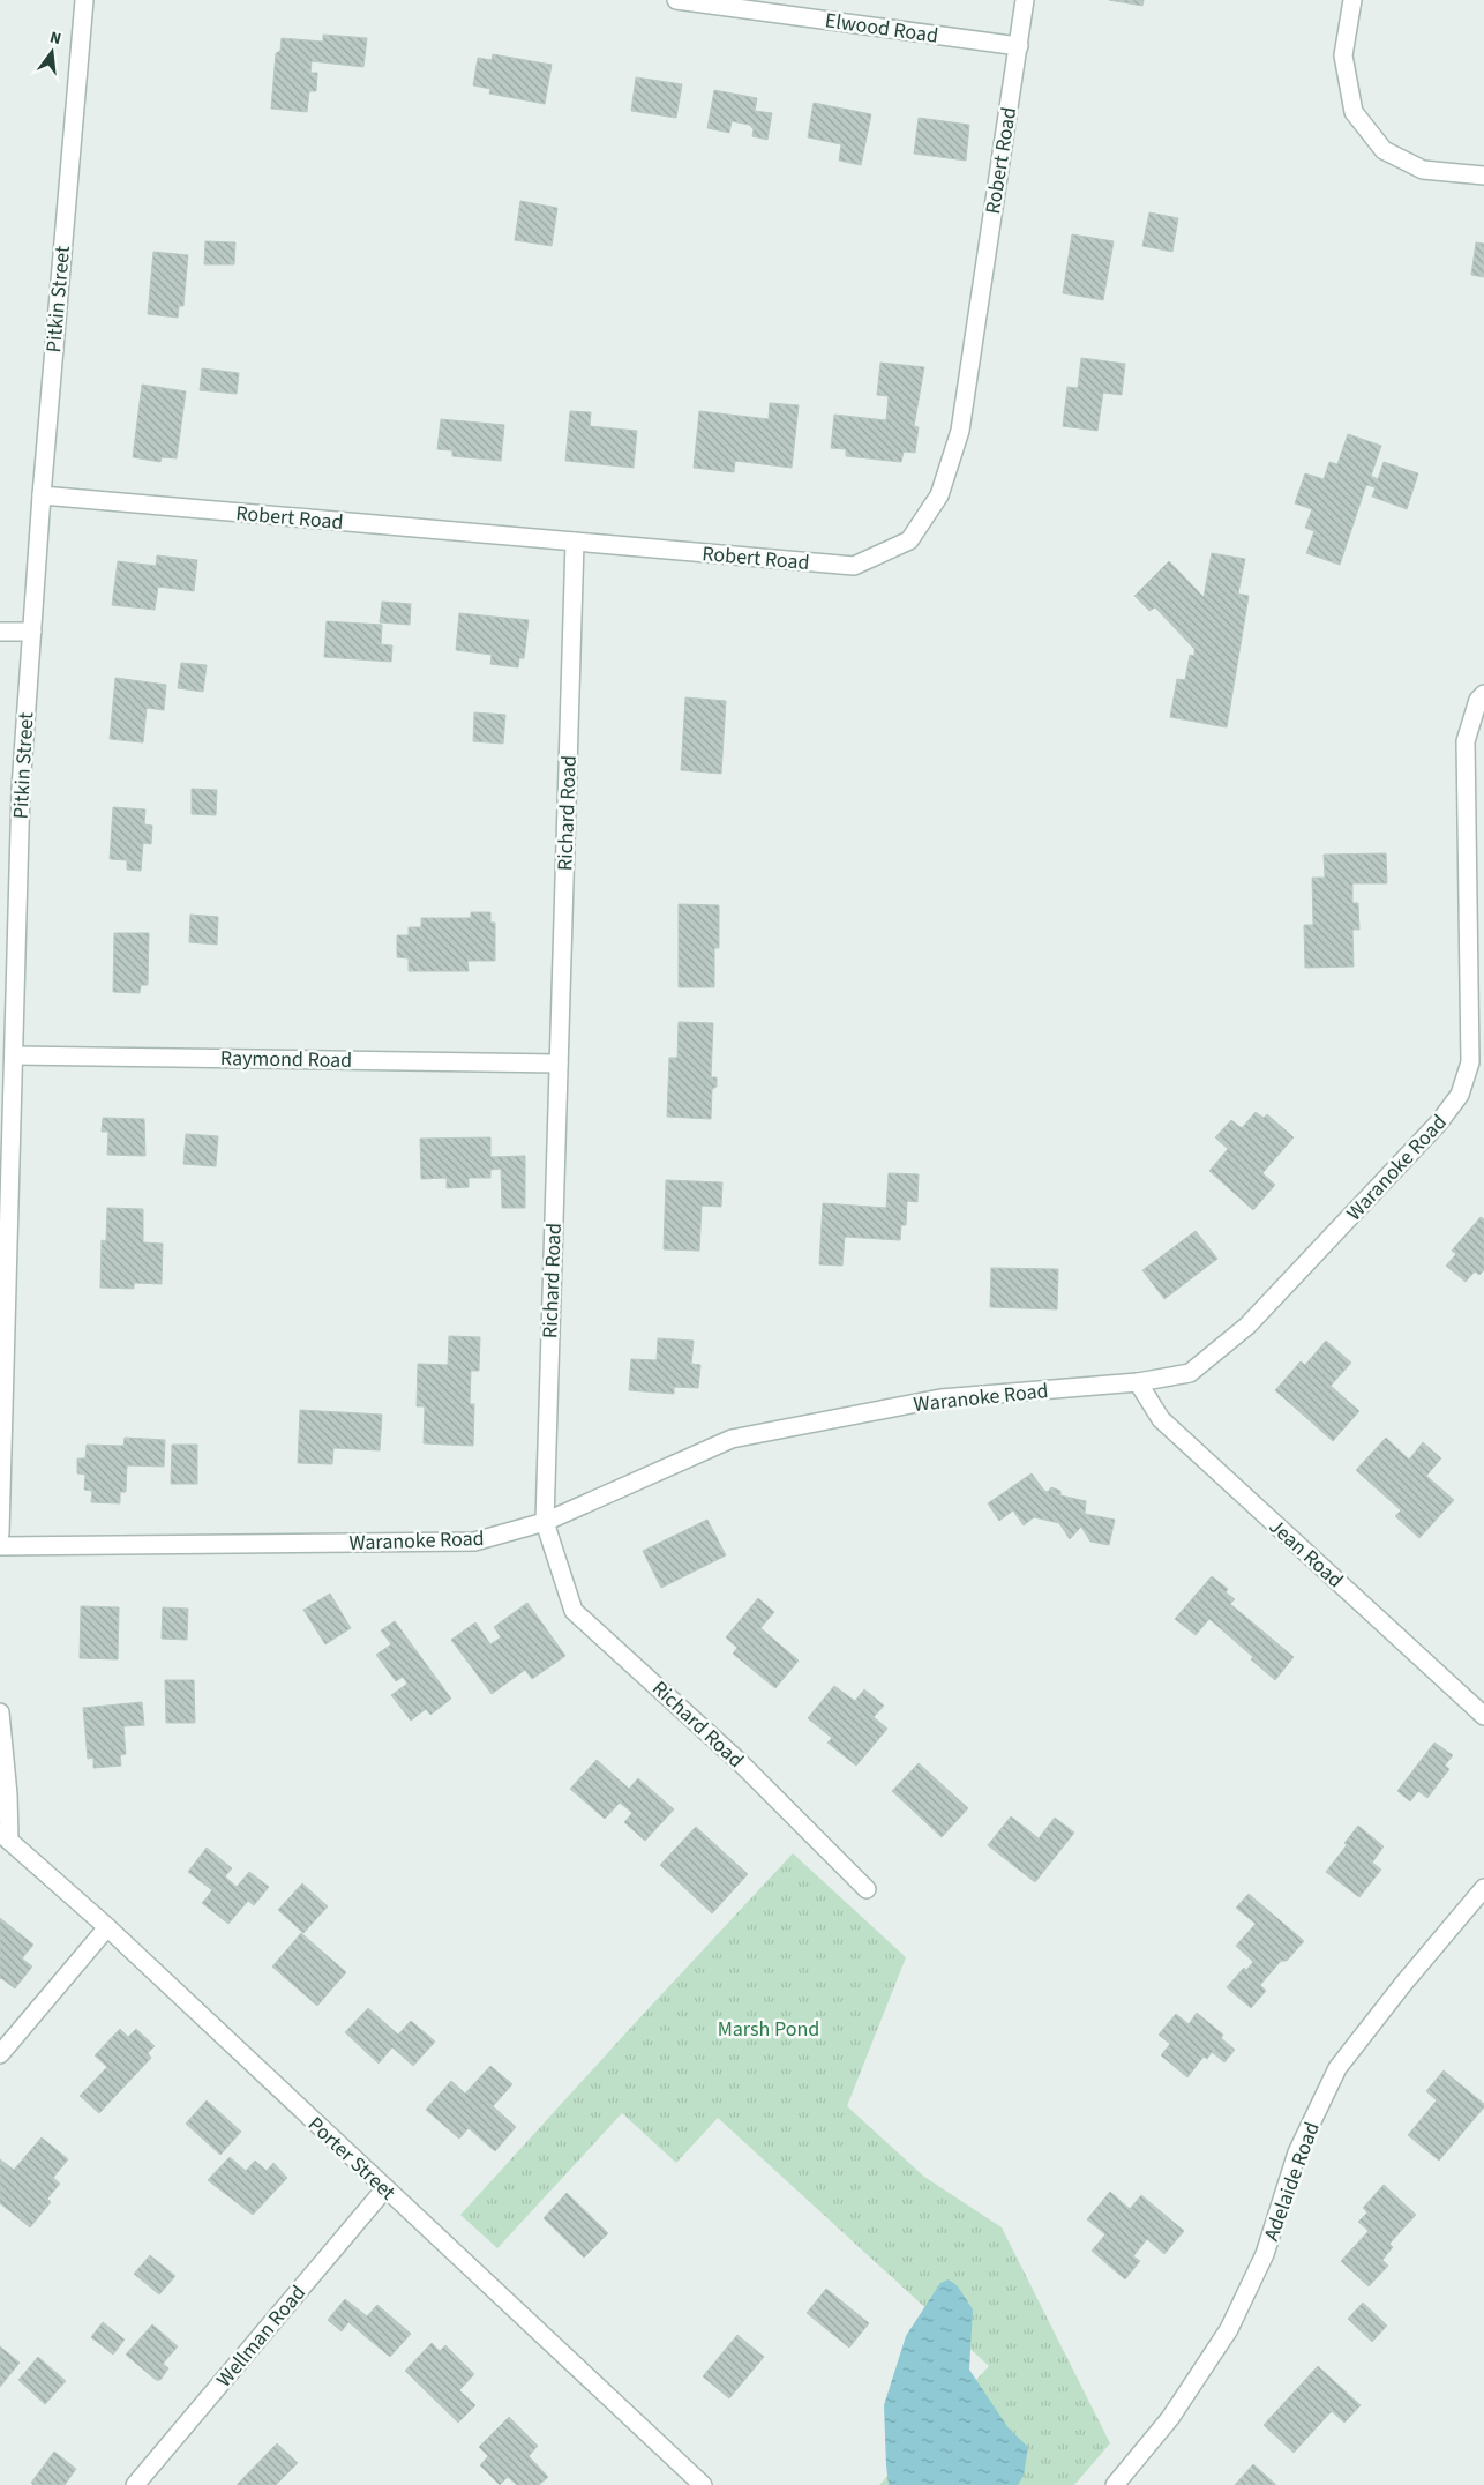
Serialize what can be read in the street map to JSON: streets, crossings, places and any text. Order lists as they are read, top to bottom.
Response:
{
  "streets": {
    "street": [
      "Elwood Road",
      "Robert Road",
      "Pitkin Street",
      "Richard Road",
      "Raymond Road",
      "Waranoke Road",
      "Jean Road",
      "Porter Street",
      "Adelaide Road",
      "Wellman Road"
    ]
  },
  "crossings": [
    ["Elwood Road", "Robert Road"],
    ["Robert Road", "Pitkin Street"],
    ["Robert Road", "Richard Road"],
    ["Pitkin Street", "Raymond Road"],
    ["Richard Road", "Raymond Road"],
    ["Richard Road", "Waranoke Road"],
    ["Waranoke Road", "Jean Road"],
    ["Porter Street", "Wellman Road"]
  ],
  "parks": ["Marsh Pond"],
  "north": "top"
}
